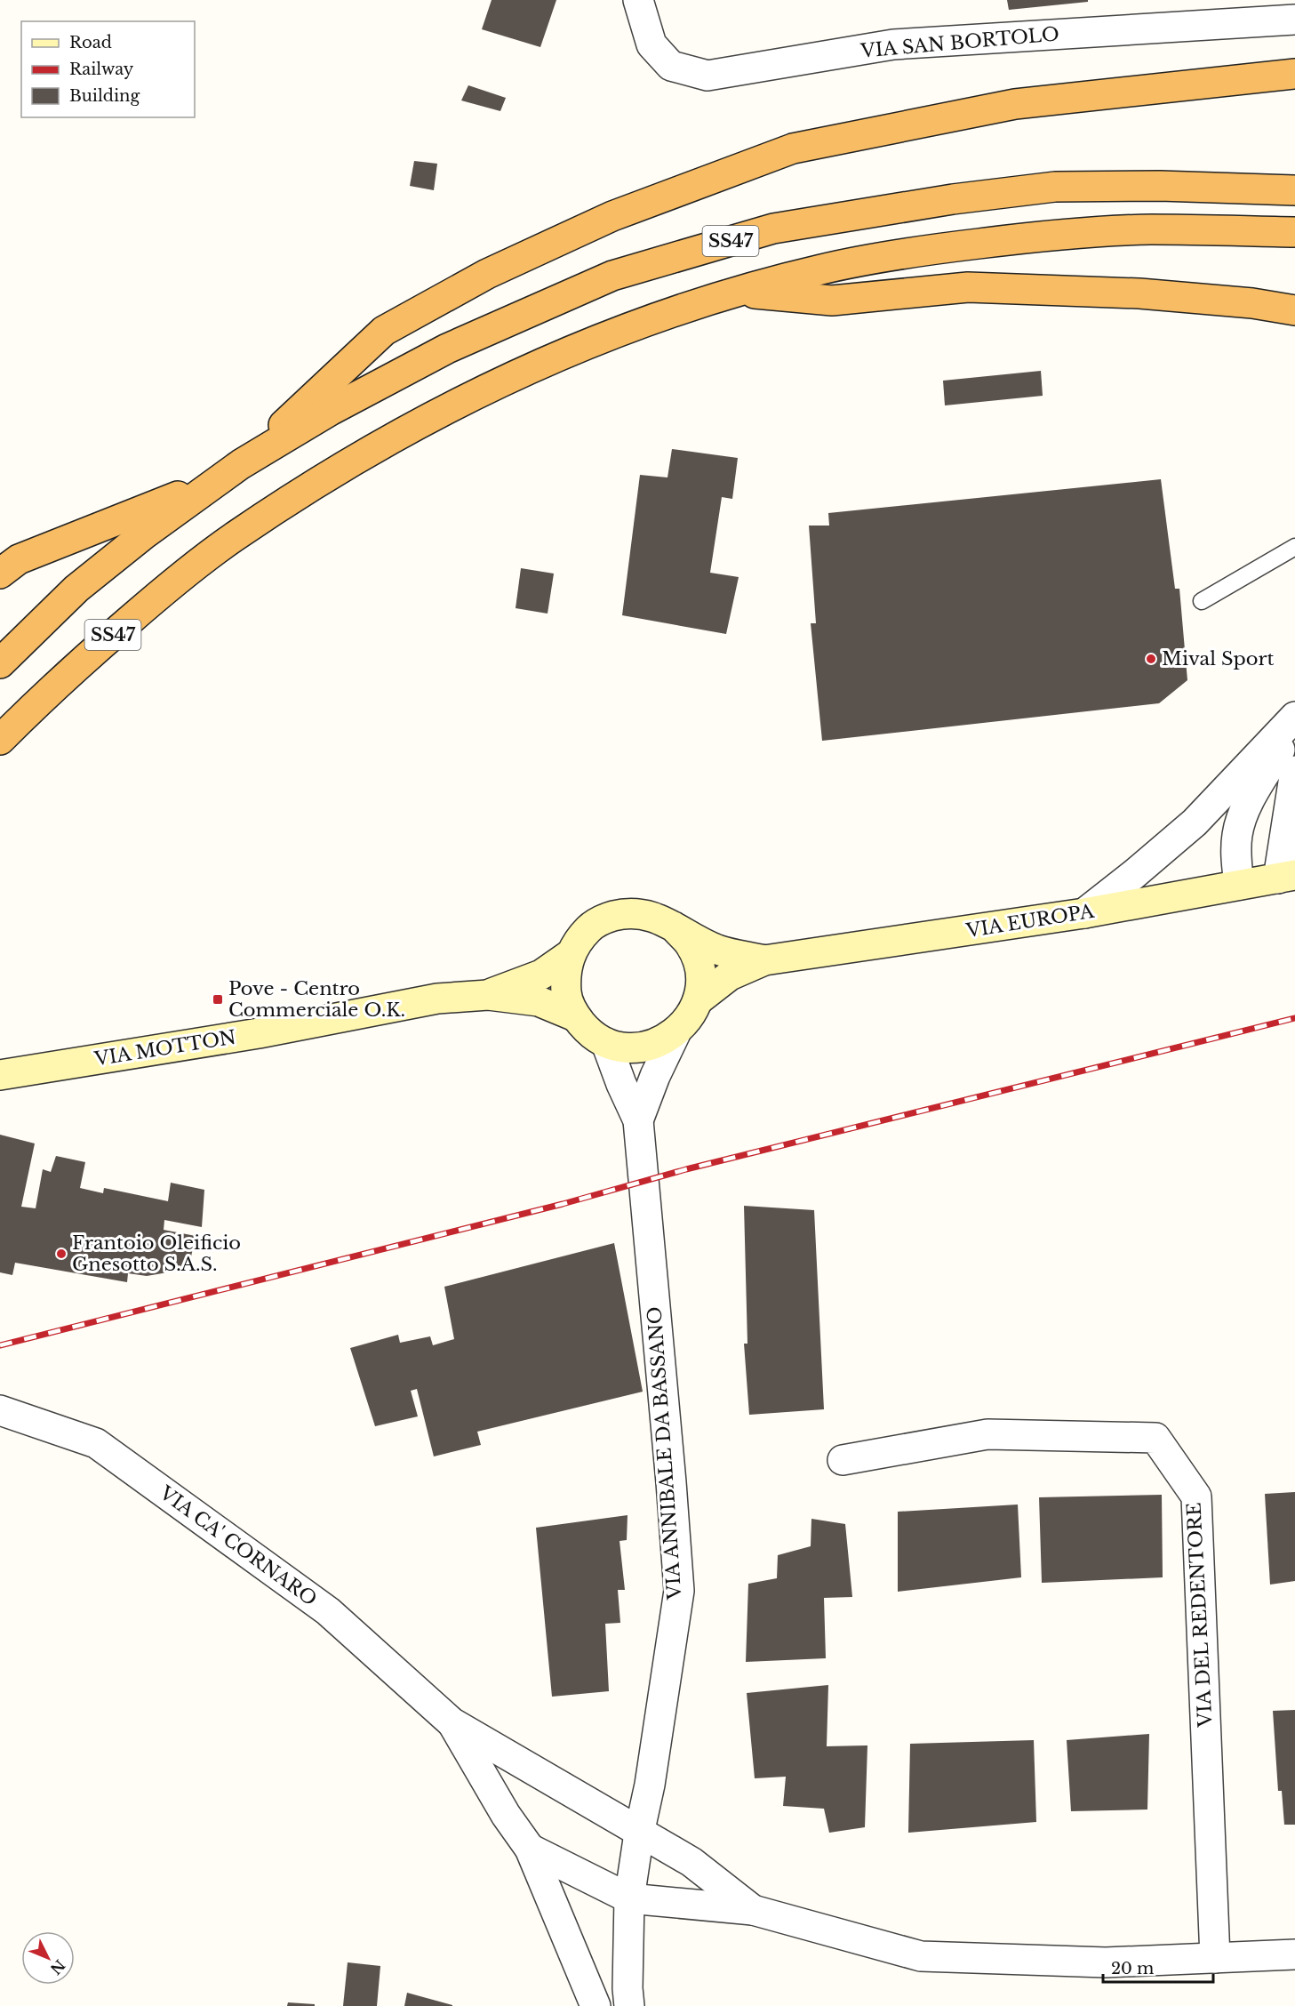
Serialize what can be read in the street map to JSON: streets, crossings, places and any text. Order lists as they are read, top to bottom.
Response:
{
  "streets": {
    "highway": ["SS47"],
    "main road": ["VIA EUROPA", "VIA MOTTON"],
    "street": [
      "VIA SAN BORTOLO",
      "VIA ANNIBALE DA BASSANO",
      "VIA CA' CORNARO",
      "VIA DEL REDENTORE"
    ]
  },
  "crossings": [
    ["VIA EUROPA", "VIA MOTTON"],
    ["VIA EUROPA", "VIA ANNIBALE DA BASSANO"],
    ["VIA MOTTON", "VIA ANNIBALE DA BASSANO"],
    ["VIA ANNIBALE DA BASSANO", "VIA CA' CORNARO"]
  ],
  "places": {
    "other": ["Mival Sport", "Frantoio Oleificio Gnesotto S.A.S."],
    "transit": ["Pove - Centro Commerciale O.K."]
  },
  "legend": ["Road", "Railway", "Building"],
  "scale_bar": "20 m",
  "north": "bottom right"
}
